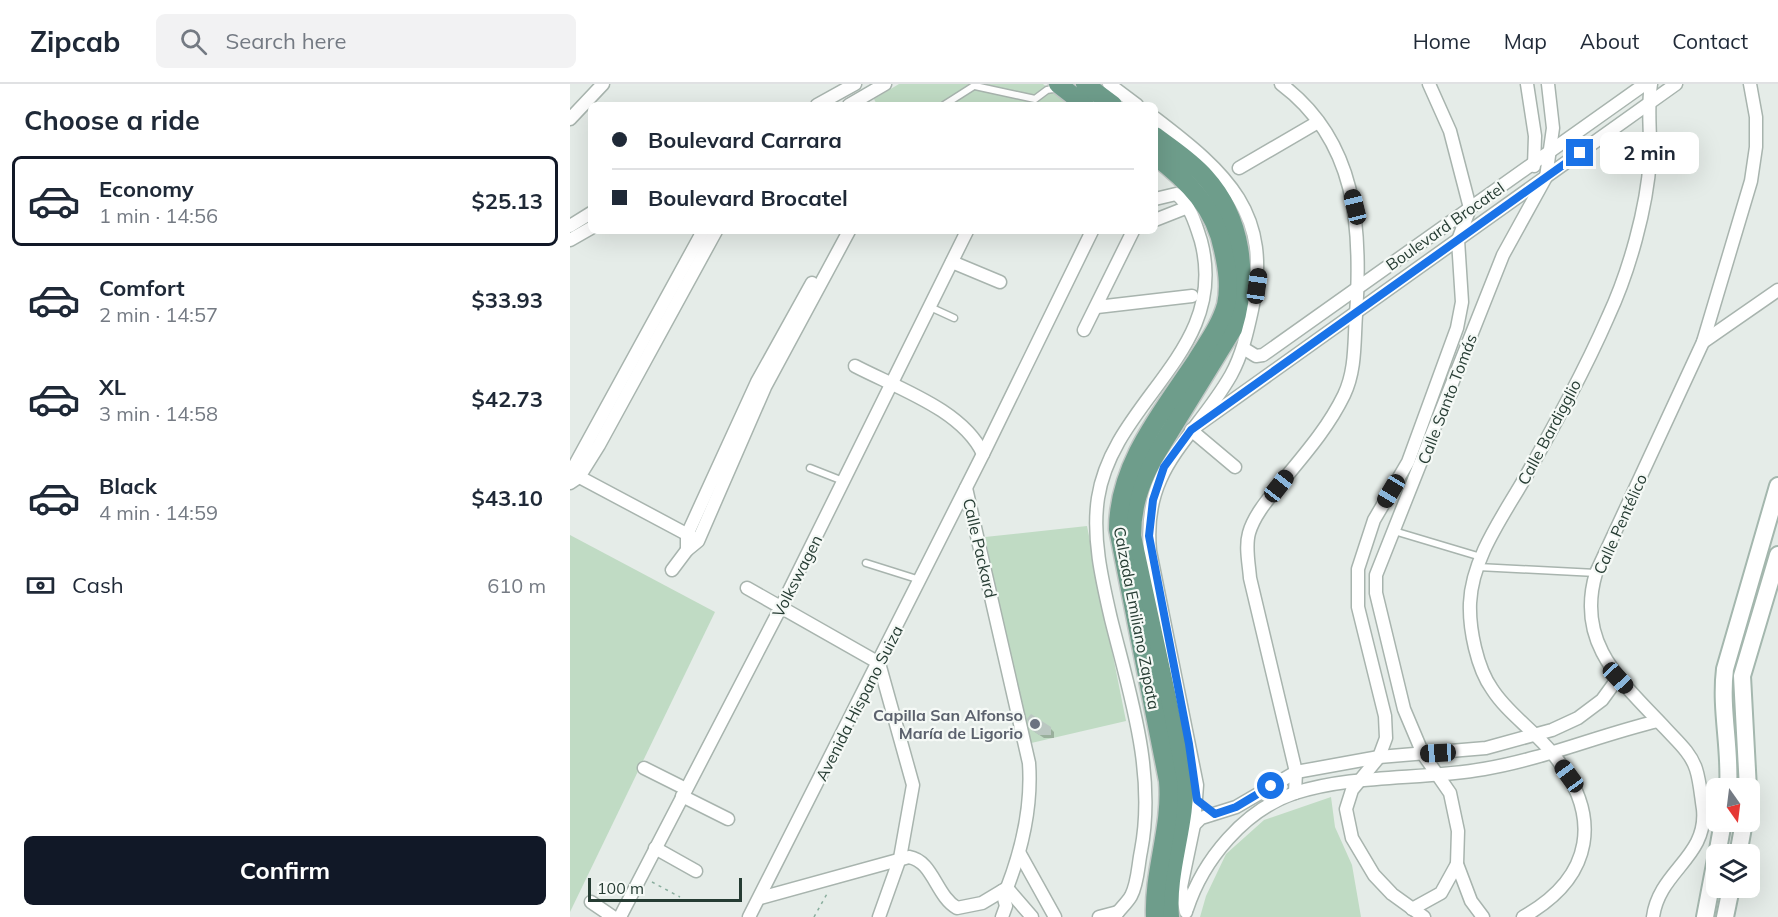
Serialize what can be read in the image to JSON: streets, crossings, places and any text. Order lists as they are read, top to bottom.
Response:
{
  "streets": {
    "main road": ["Calzada Emiliano Zapata"],
    "street": [
      "Boulevard Brocatel",
      "Calle Santo Tomás",
      "Calle Bardigglio",
      "Calle Pentélico",
      "Calle Packard",
      "Volkswagen",
      "Avenida Hispano Suiza"
    ]
  },
  "crossings": [
    ["Boulevard Brocatel", "Calle Santo Tomás"],
    ["Calle Packard", "Avenida Hispano Suiza"]
  ],
  "places": ["Capilla San Alfonso María de Ligorio"],
  "scale_bar": "100 m",
  "north": "bottom",
  "page": {
    "header": "Zipcab",
    "search": "Search here",
    "nav": [
      "Home",
      "Map",
      "About",
      "Contact"
    ],
    "heading": "Choose a ride",
    "banner": ["Boulevard Carrara", "Boulevard Brocatel"],
    "bubble": "2 min",
    "list": [
      {
        "name": "Economy",
        "note": "1 min · 14:56",
        "value": "$25.13"
      },
      {
        "name": "Comfort",
        "note": "2 min · 14:57",
        "value": "$33.93"
      },
      {
        "name": "XL",
        "note": "3 min · 14:58",
        "value": "$42.73"
      },
      {
        "name": "Black",
        "note": "4 min · 14:59",
        "value": "$43.10"
      }
    ],
    "pay": ["Cash", "610 m"],
    "buttons": "Confirm",
    "scale": "100 m"
  }
}
